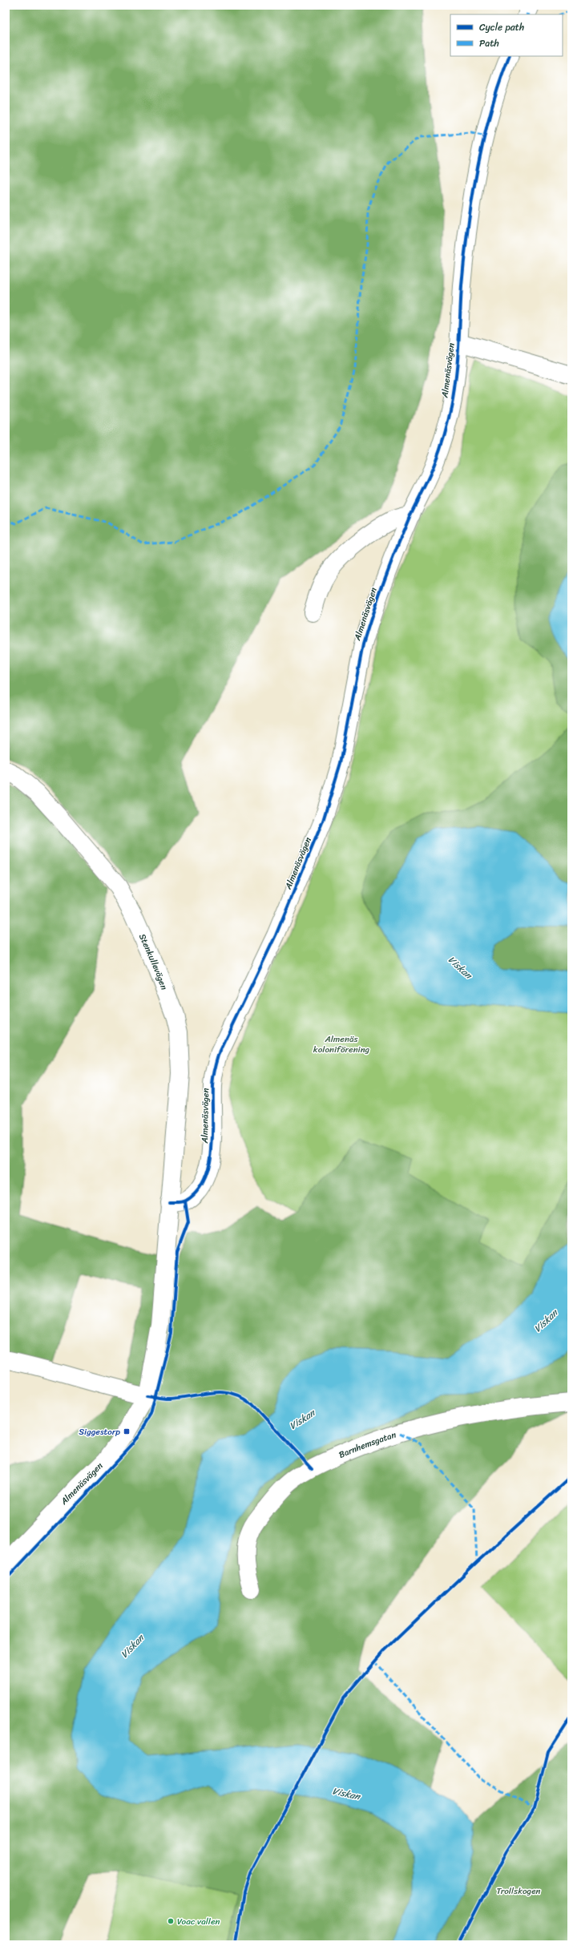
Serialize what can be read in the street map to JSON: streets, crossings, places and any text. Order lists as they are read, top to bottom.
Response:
{
  "streets": {
    "street": ["Almenäsvägen", "Stenkullevägen", "Barnhemsgatan"]
  },
  "crossings": [
    ["Almenäsvägen", "Stenkullevägen"]
  ],
  "water": ["Viskan"],
  "parks": ["Almenäs koloniförening", "Trollskogen"],
  "places": {
    "transit": ["Siggestorp"],
    "other": ["Voac vallen"]
  },
  "legend": ["Cycle path", "Path"]
}
